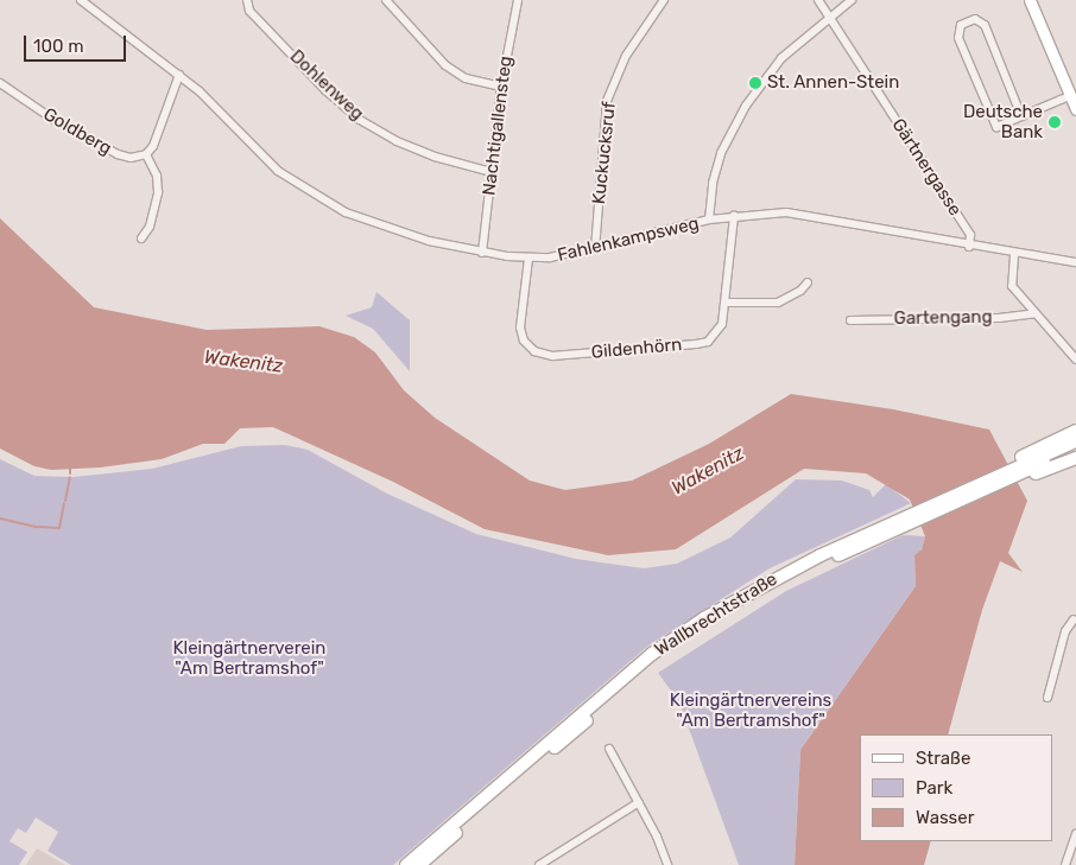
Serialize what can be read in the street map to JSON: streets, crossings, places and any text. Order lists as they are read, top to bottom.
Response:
{
  "streets": {
    "main road": ["Wallbrechtstraße"],
    "street": [
      "Dohlenweg",
      "Nachtigallensteg",
      "Goldberg",
      "Kuckucksruf",
      "Gärtnergasse",
      "Fahlenkampsweg",
      "Gartengang",
      "Gildenhörn"
    ]
  },
  "crossings": [
    ["Dohlenweg", "Nachtigallensteg"],
    ["Nachtigallensteg", "Fahlenkampsweg"],
    ["Kuckucksruf", "Fahlenkampsweg"],
    ["Gärtnergasse", "Fahlenkampsweg"],
    ["Fahlenkampsweg", "Gildenhörn"]
  ],
  "water": ["Wakenitz"],
  "parks": ["Kleingärtnerverein \"Am Bertramshof\"", "Kleingärtnervereins \"Am Bertramshof\""],
  "places": ["St. Annen-Stein", "Deutsche Bank"],
  "legend": ["Straße", "Park", "Wasser"],
  "scale_bar": "100 m"
}
